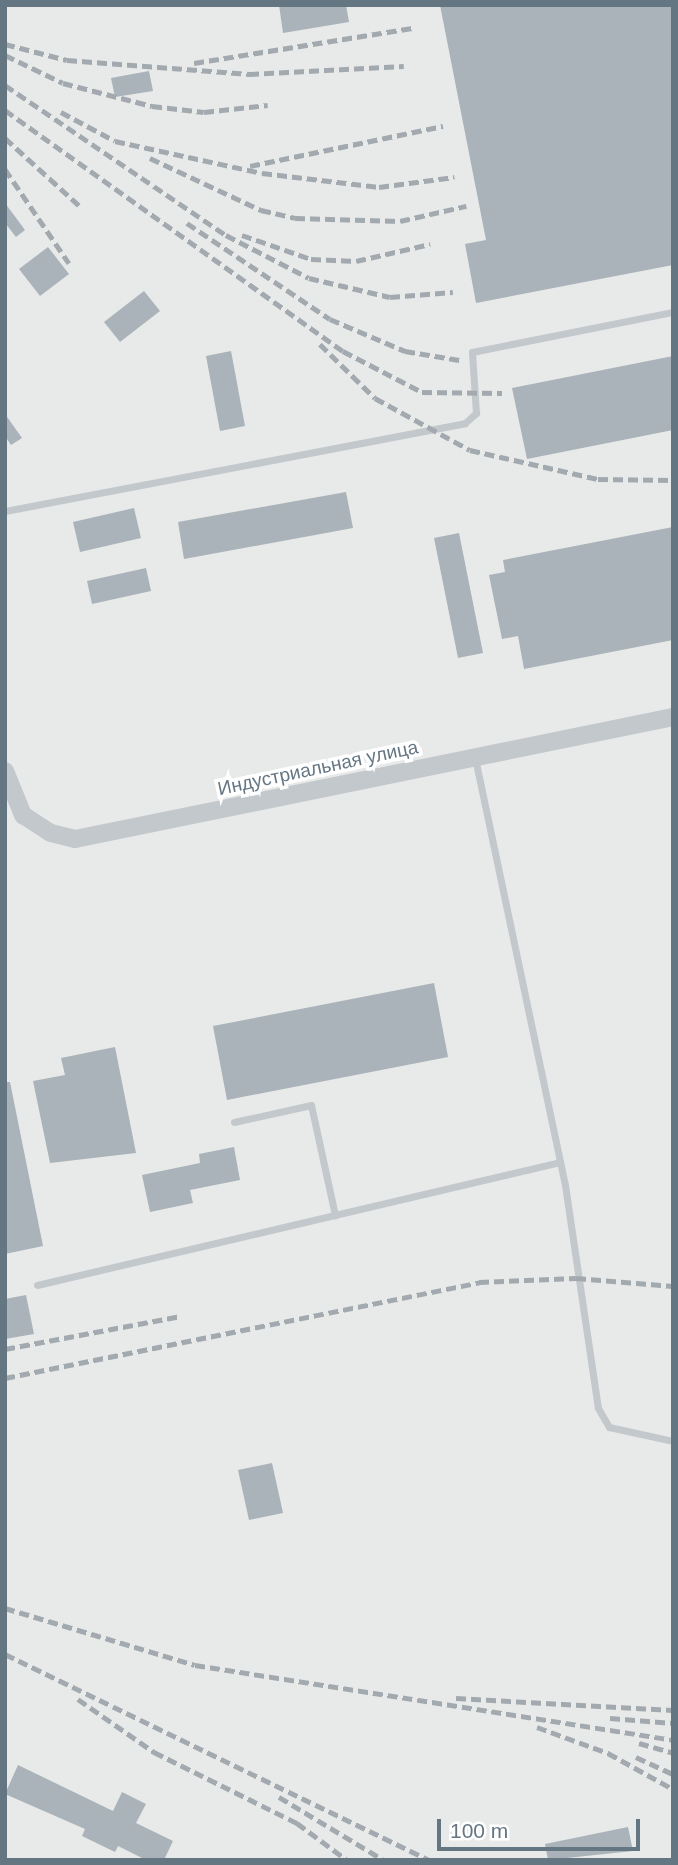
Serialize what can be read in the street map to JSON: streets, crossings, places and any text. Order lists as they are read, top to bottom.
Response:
{
  "streets": {
    "street": ["Индустриальная улица"]
  },
  "scale_bar": "100 m"
}
